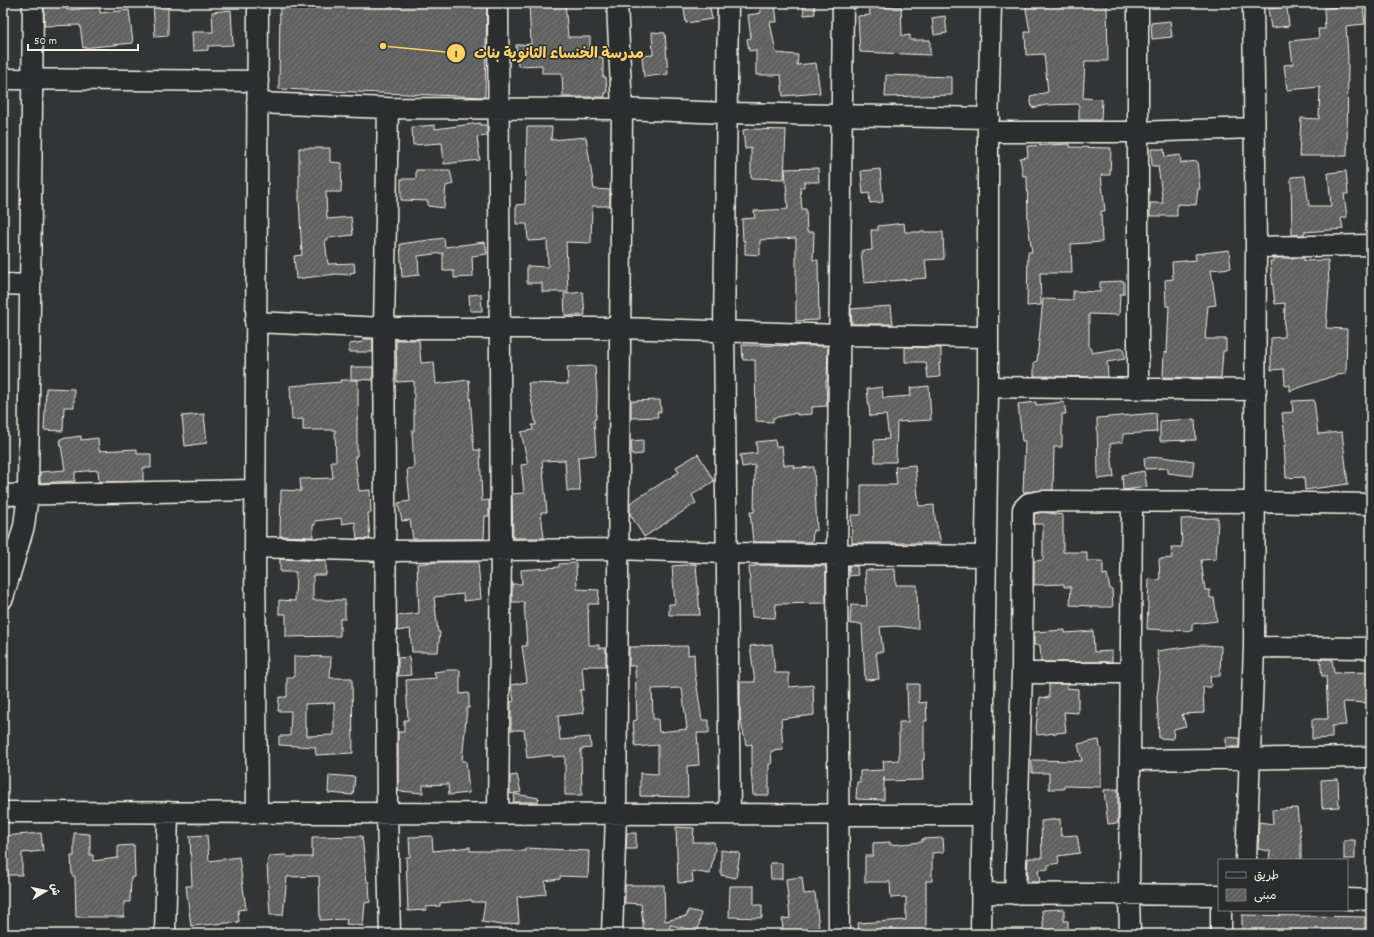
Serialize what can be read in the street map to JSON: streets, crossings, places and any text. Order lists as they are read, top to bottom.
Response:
{
  "places": ["مدرسة الخنساء الثانوية بنات"],
  "legend": ["طريق", "مبنى"],
  "scale_bar": "50 m",
  "north": "right"
}
